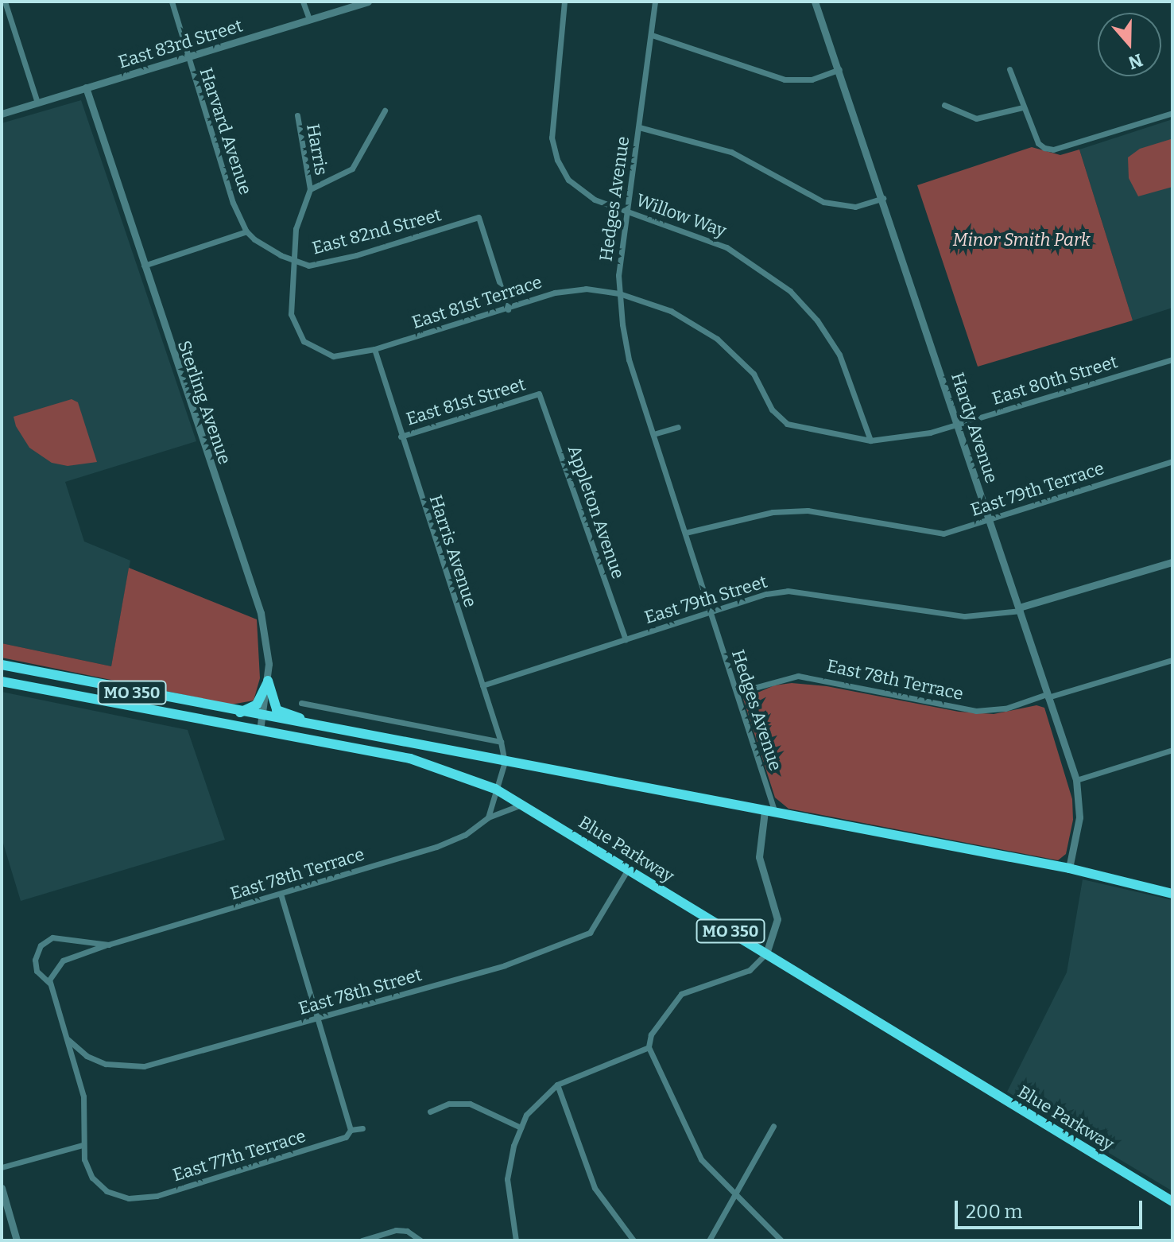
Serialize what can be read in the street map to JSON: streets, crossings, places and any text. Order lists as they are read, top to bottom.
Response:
{
  "streets": {
    "highway": ["MO 350", "Blue Parkway"],
    "street": [
      "East 83rd Street",
      "Harvard Avenue",
      "Harris",
      "Hedges Avenue",
      "Willow Way",
      "East 82nd Street",
      "East 81st Terrace",
      "East 80th Street",
      "East 81st Street",
      "Sterling Avenue",
      "Hardy Avenue",
      "East 79th Terrace",
      "Appleton Avenue",
      "Harris Avenue",
      "East 79th Street",
      "East 78th Terrace",
      "East 78th Street",
      "East 77th Terrace"
    ]
  },
  "crossings": [
    ["East 83rd Street", "Harvard Avenue"],
    ["East 83rd Street", "Sterling Avenue"],
    ["Harvard Avenue", "East 82nd Street"],
    ["Harris", "East 82nd Street"],
    ["Harris", "East 81st Terrace"],
    ["Hedges Avenue", "Willow Way"],
    ["Hedges Avenue", "East 81st Terrace"],
    ["Hedges Avenue", "East 80th Street"],
    ["Hedges Avenue", "East 79th Terrace"],
    ["Hedges Avenue", "East 79th Street"],
    ["Hedges Avenue", "East 78th Terrace"],
    ["Hedges Avenue", "MO 350"],
    ["Willow Way", "East 80th Street"],
    ["East 82nd Street", "East 81st Terrace"],
    ["East 81st Terrace", "East 80th Street"],
    ["East 81st Terrace", "Harris Avenue"],
    ["East 80th Street", "Hardy Avenue"],
    ["East 81st Street", "Appleton Avenue"],
    ["East 81st Street", "Harris Avenue"],
    ["Sterling Avenue", "MO 350"],
    ["Sterling Avenue", "Blue Parkway"],
    ["Hardy Avenue", "East 79th Terrace"],
    ["Hardy Avenue", "East 79th Street"],
    ["Hardy Avenue", "East 78th Terrace"],
    ["Hardy Avenue", "MO 350"],
    ["Appleton Avenue", "East 79th Street"],
    ["Harris Avenue", "East 79th Street"],
    ["Harris Avenue", "MO 350"],
    ["East 78th Terrace", "Blue Parkway"],
    ["Blue Parkway", "East 78th Street"]
  ],
  "parks": ["Minor Smith Park"],
  "scale_bar": "200 m",
  "north": "bottom"
}
